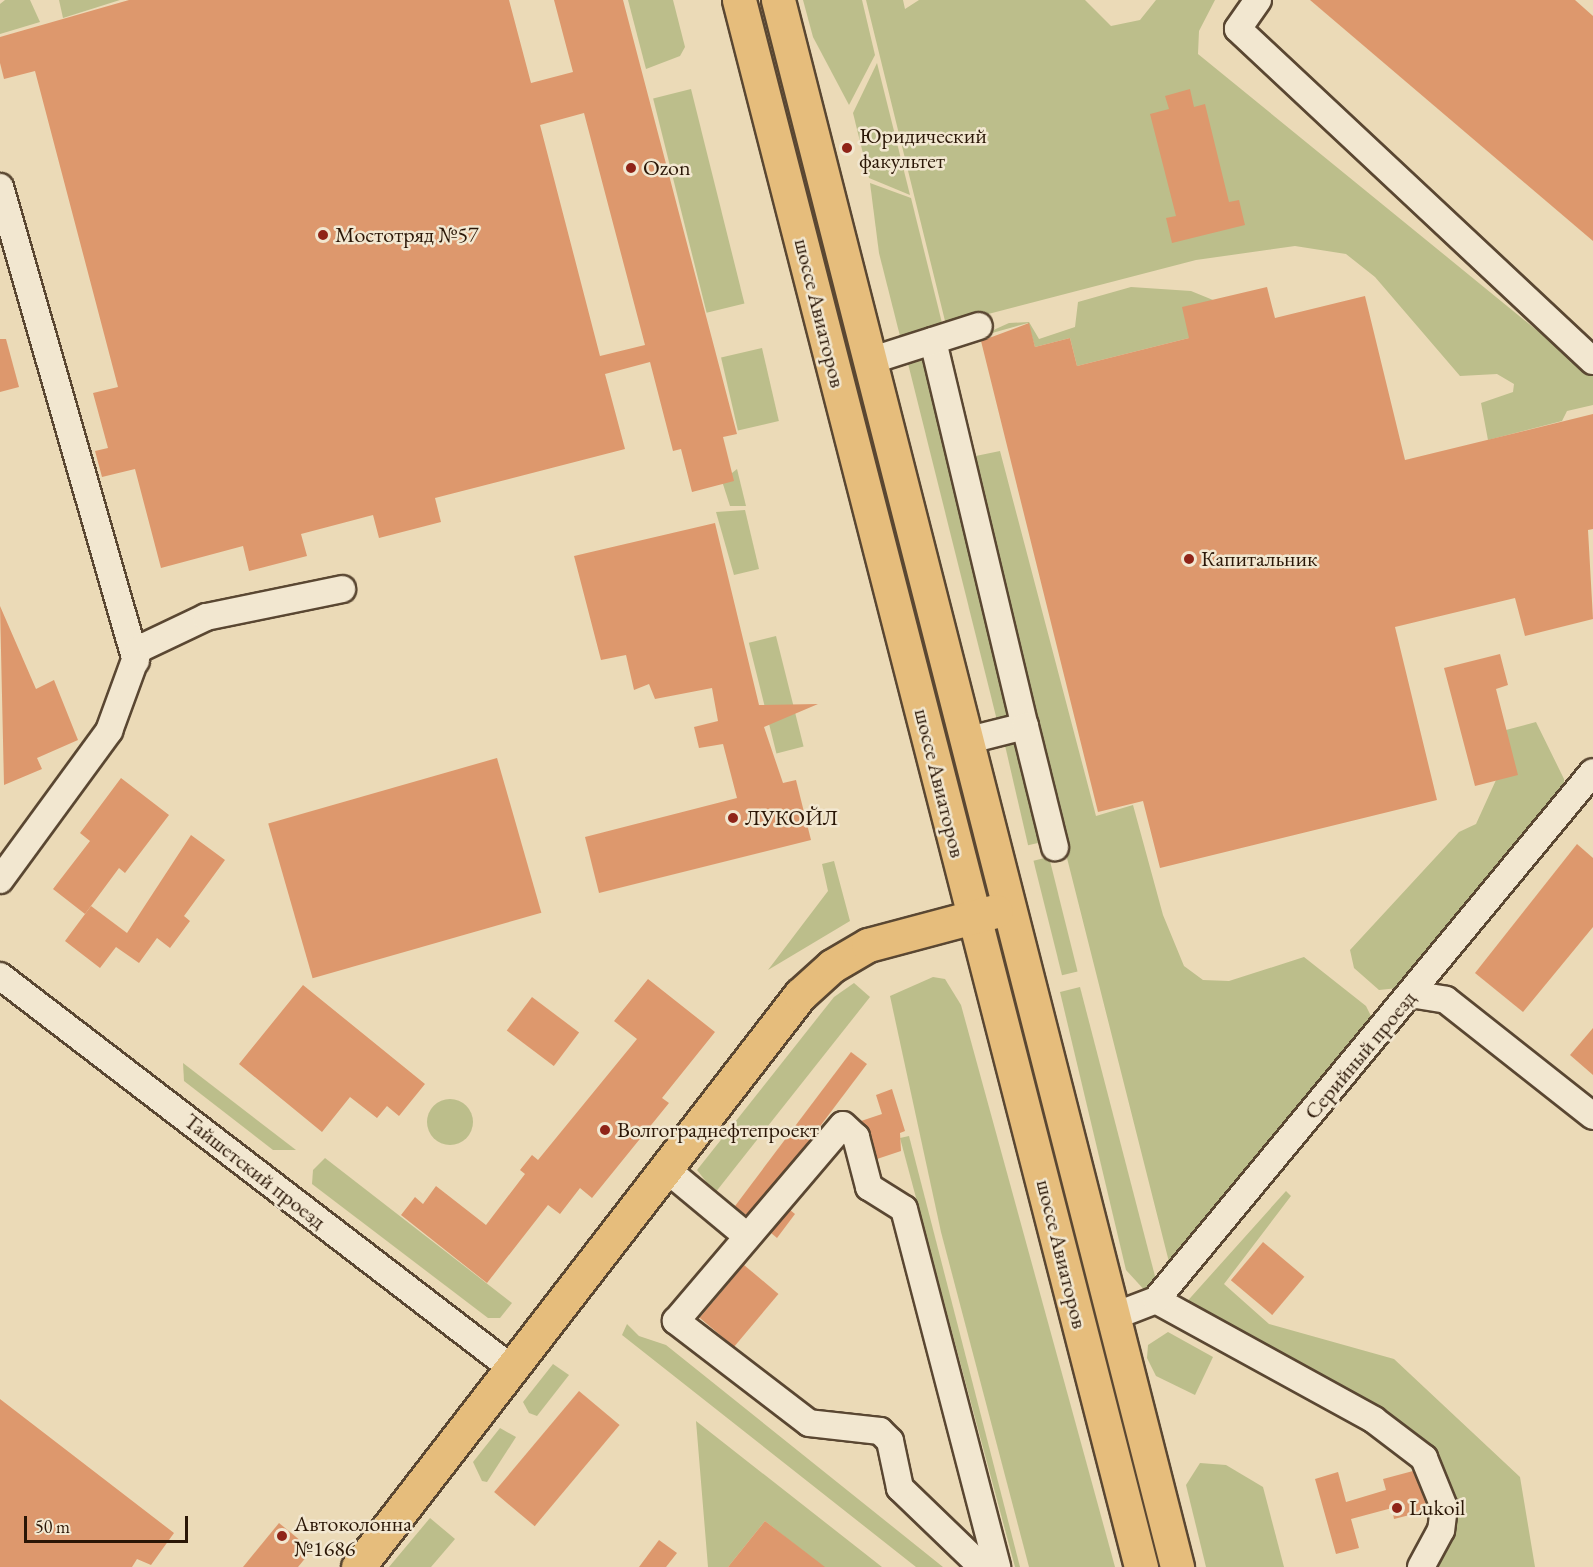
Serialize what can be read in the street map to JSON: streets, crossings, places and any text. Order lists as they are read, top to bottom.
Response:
{
  "streets": {
    "main road": ["шоссе Авиаторов"],
    "street": ["Серийный проезд", "Тайшетский проезд"]
  },
  "crossings": [
    ["шоссе Авиаторов", "Серийный проезд"]
  ],
  "places": [
    "Юридический факультет",
    "Ozon",
    "Мостотряд №57",
    "Капитальник",
    "ЛУКОЙЛ",
    "Волгограднефтепроект",
    "Lukoil",
    "Автоколонна №1686"
  ],
  "scale_bar": "50 m"
}
